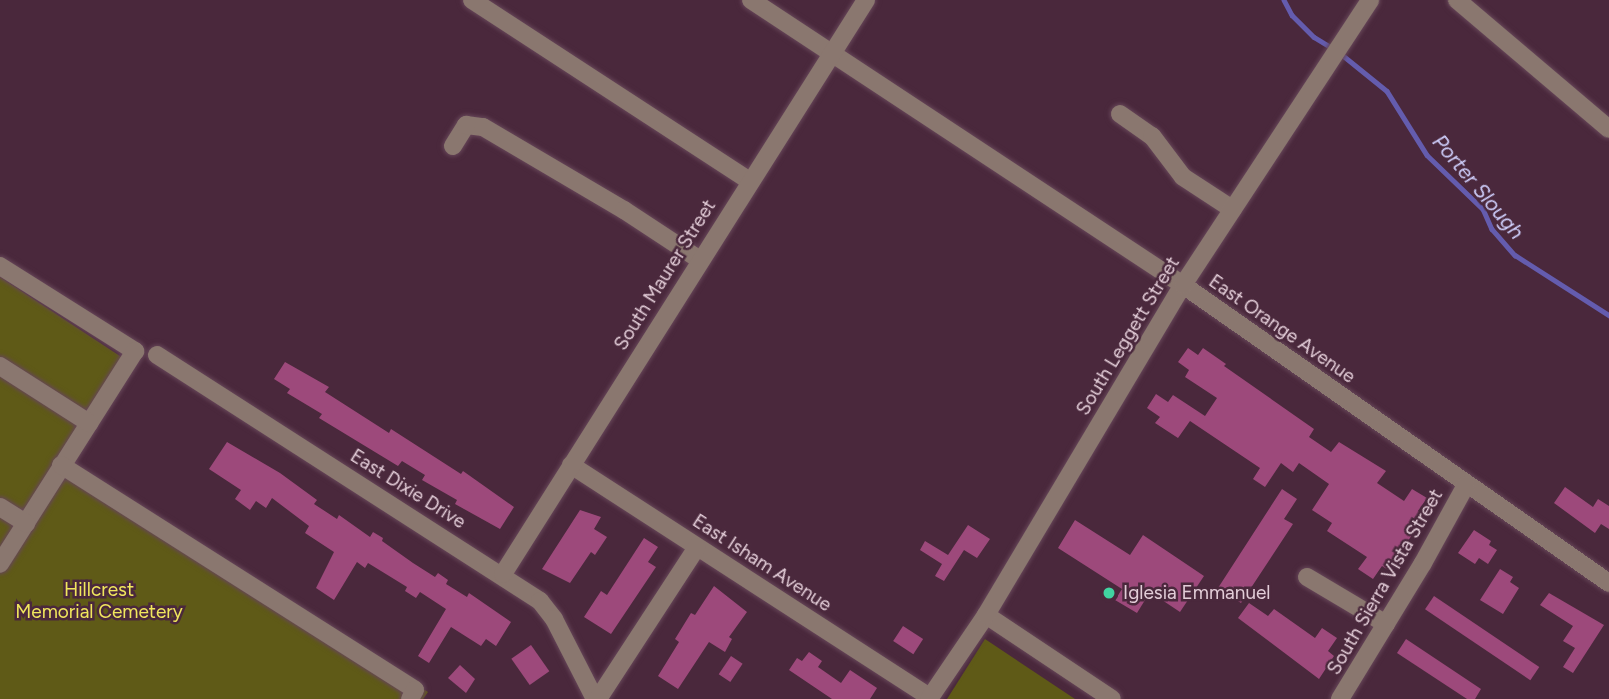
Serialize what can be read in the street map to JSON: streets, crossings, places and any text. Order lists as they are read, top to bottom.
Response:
{
  "streets": {
    "street": [
      "South Maurer Street",
      "East Orange Avenue",
      "South Leggett Street",
      "East Dixie Drive",
      "East Isham Avenue",
      "South Sierra Vista Street"
    ]
  },
  "crossings": [
    ["South Maurer Street", "East Orange Avenue"],
    ["South Maurer Street", "East Dixie Drive"],
    ["South Maurer Street", "East Isham Avenue"],
    ["East Orange Avenue", "South Leggett Street"],
    ["East Orange Avenue", "South Sierra Vista Street"],
    ["South Leggett Street", "East Isham Avenue"]
  ],
  "water": ["Porter Slough"],
  "parks": ["Hillcrest Memorial Cemetery"],
  "places": ["Iglesia Emmanuel"]
}
